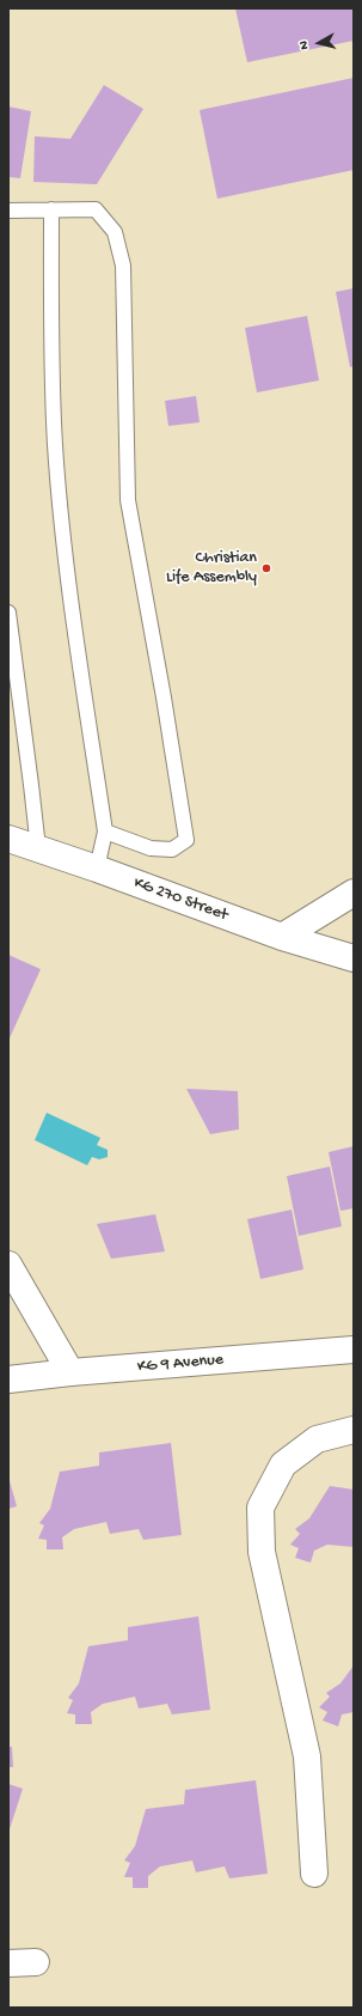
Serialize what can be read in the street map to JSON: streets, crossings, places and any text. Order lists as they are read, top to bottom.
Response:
{
  "streets": {
    "street": ["KG 270 Street", "KG 9 Avenue"]
  },
  "places": ["Christian Life Assembly"],
  "north": "left"
}
